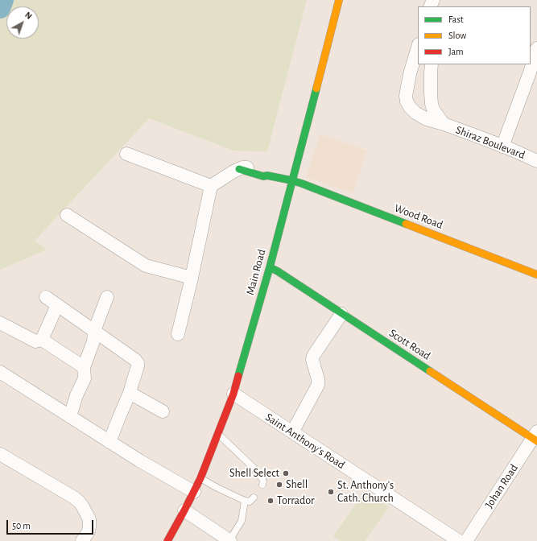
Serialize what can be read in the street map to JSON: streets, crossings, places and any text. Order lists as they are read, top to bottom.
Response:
{
  "streets": {
    "street": [
      "Shiraz Boulevard",
      "Wood Road",
      "Main Road",
      "Scott Road",
      "Saint Anthony's Road",
      "Johan Road"
    ]
  },
  "crossings": [
    ["Wood Road", "Main Road"],
    ["Main Road", "Scott Road"],
    ["Main Road", "Saint Anthony's Road"],
    ["Scott Road", "Johan Road"]
  ],
  "places": [
    "Shell Select",
    "Shell",
    "St. Anthony's Cath. Church",
    "Torrador"
  ],
  "legend": ["Fast", "Slow", "Jam"],
  "scale_bar": "50 m",
  "north": "top right"
}
